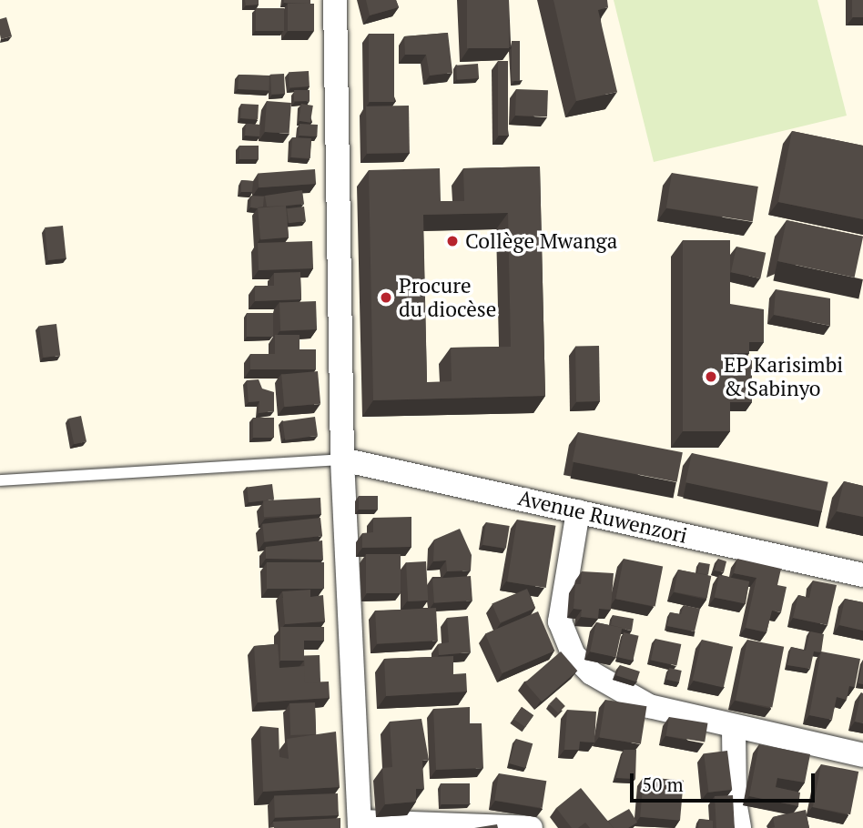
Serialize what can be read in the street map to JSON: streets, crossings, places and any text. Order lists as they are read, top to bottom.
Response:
{
  "streets": {
    "street": ["Avenue Ruwenzori"]
  },
  "places": ["Collège Mwanga", "Procure du diocèse", "EP Karisimbi & Sabinyo"],
  "scale_bar": "50 m"
}
